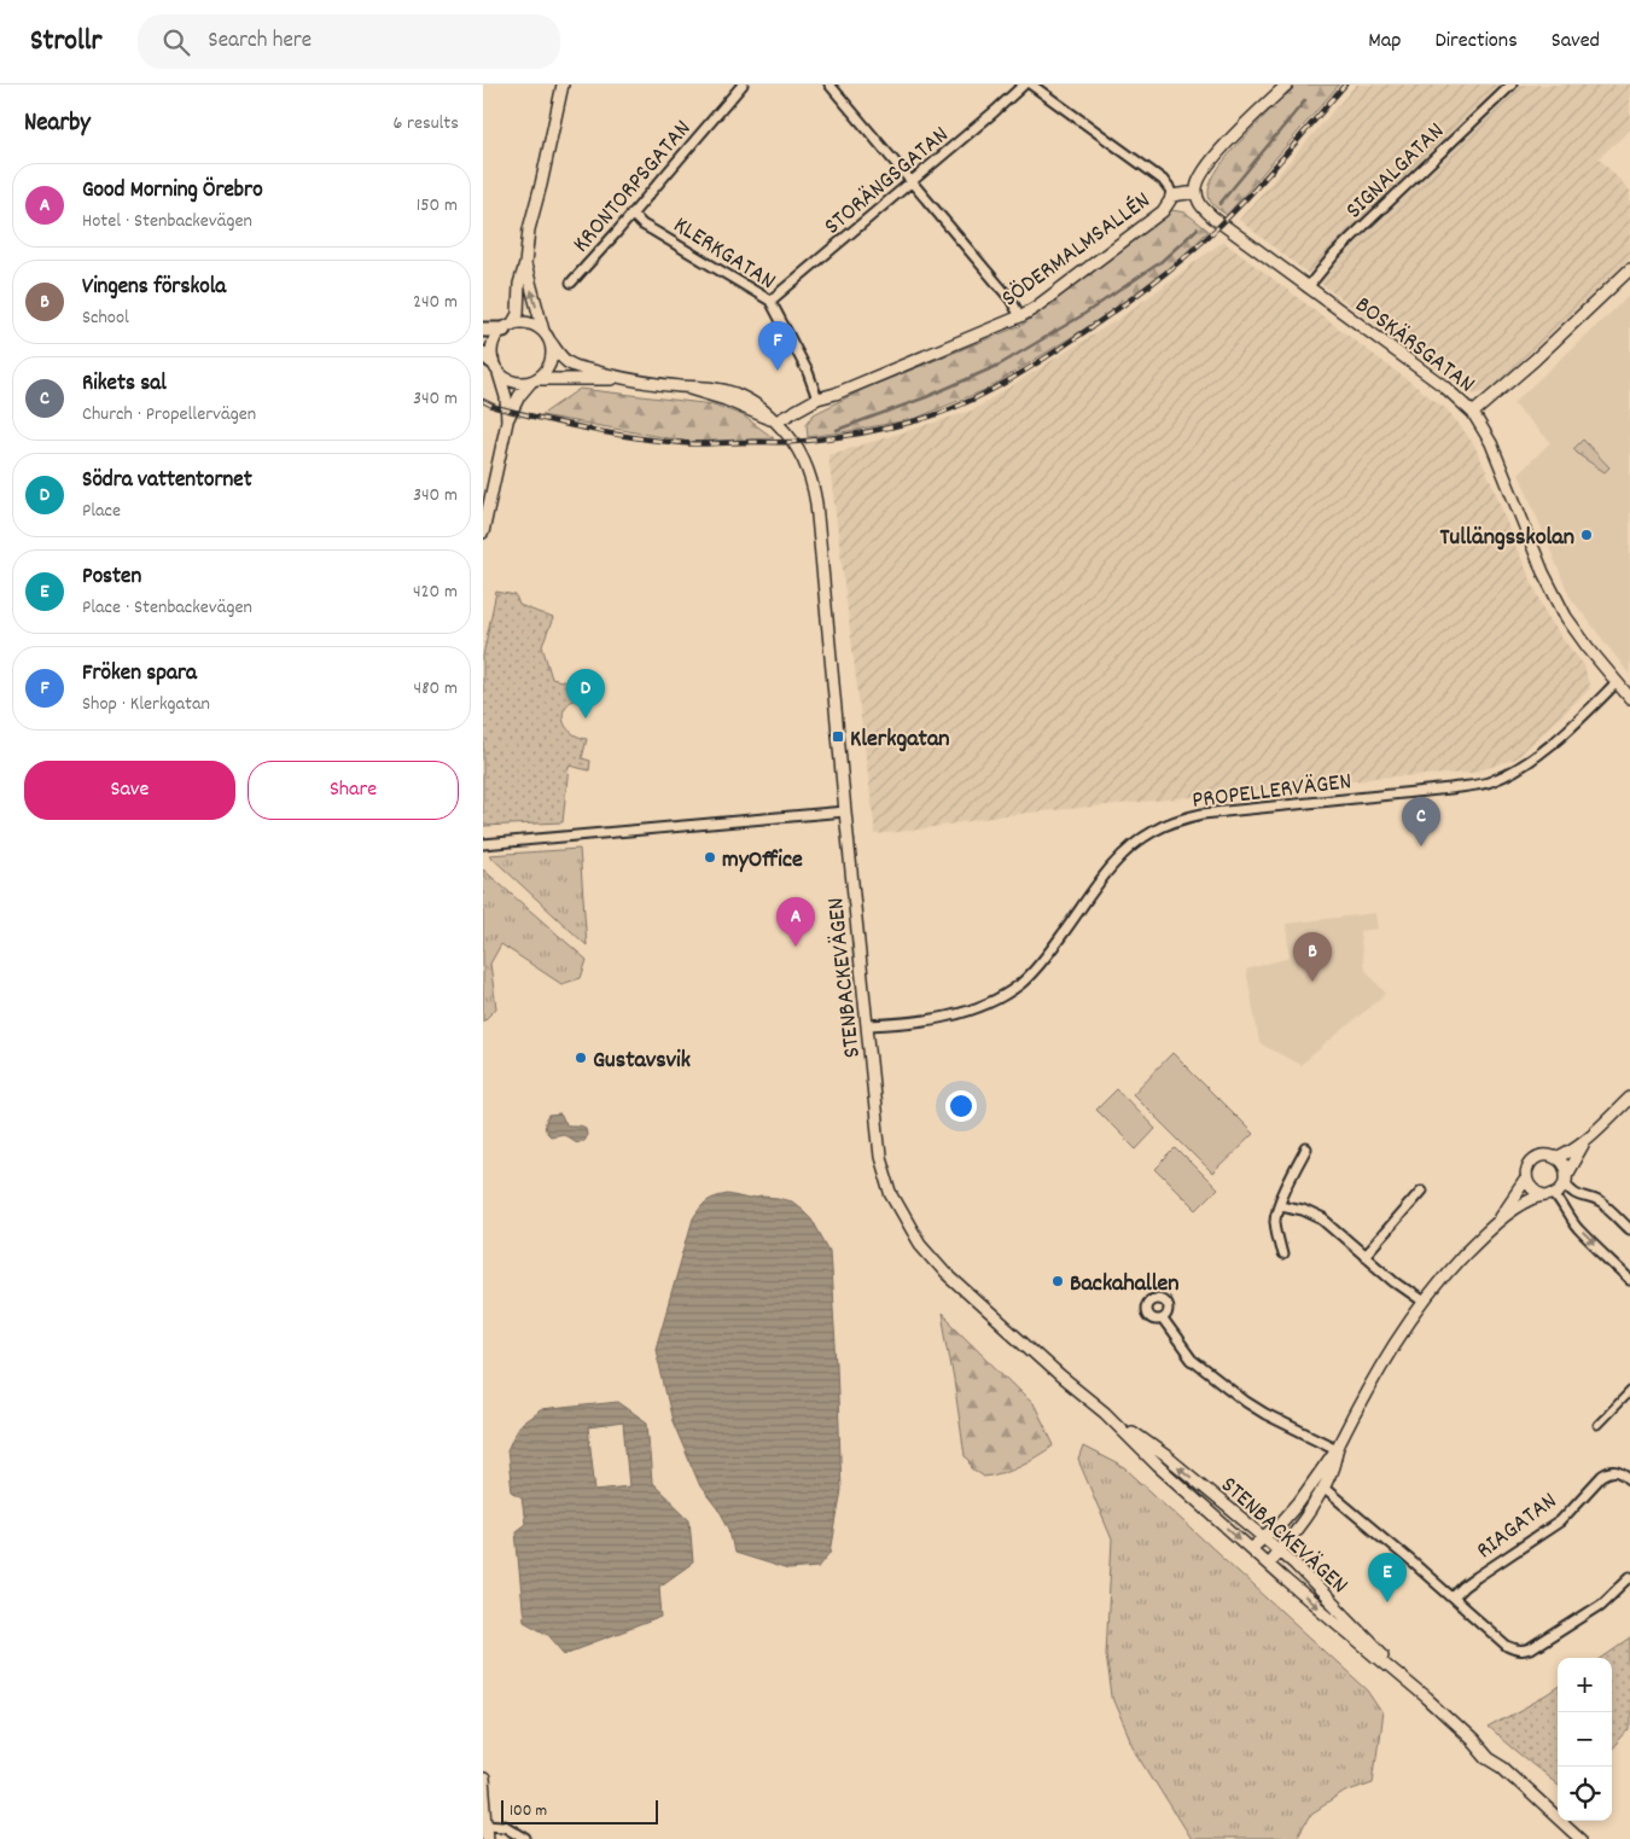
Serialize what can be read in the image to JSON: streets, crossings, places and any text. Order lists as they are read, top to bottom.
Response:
{
  "streets": {
    "street": [
      "SIGNALGATAN",
      "STORÄNGSGATAN",
      "KRONTORPSGATAN",
      "SÖDERMALMSALLÉN",
      "KLERKGATAN",
      "BOSKÄRSGATAN",
      "PROPELLERVÄGEN",
      "STENBACKEVÄGEN",
      "RIAGATAN"
    ]
  },
  "crossings": [
    ["SIGNALGATAN", "BOSKÄRSGATAN"],
    ["STORÄNGSGATAN", "KLERKGATAN"],
    ["KRONTORPSGATAN", "KLERKGATAN"],
    ["SÖDERMALMSALLÉN", "KLERKGATAN"],
    ["SÖDERMALMSALLÉN", "BOSKÄRSGATAN"],
    ["BOSKÄRSGATAN", "PROPELLERVÄGEN"],
    ["PROPELLERVÄGEN", "STENBACKEVÄGEN"]
  ],
  "places": {
    "other": [
      "Tullängsskolan",
      "myOffice",
      "Gustavsvik",
      "Backahallen"
    ],
    "transit": ["Klerkgatan"]
  },
  "scale_bar": "100 m",
  "page": {
    "header": "Strollr",
    "search": "Search here",
    "nav": ["Map", "Directions", "Saved"],
    "heading": ["Nearby", "6 results"],
    "list": [
      {
        "mark": "A",
        "name": "Good Morning Örebro",
        "note": "Hotel · Stenbackevägen",
        "value": "150 m"
      },
      {
        "mark": "B",
        "name": "Vingens förskola",
        "note": "School",
        "value": "240 m"
      },
      {
        "mark": "C",
        "name": "Rikets sal",
        "note": "Church · Propellervägen",
        "value": "340 m"
      },
      {
        "mark": "D",
        "name": "Södra vattentornet",
        "note": "Place",
        "value": "340 m"
      },
      {
        "mark": "E",
        "name": "Posten",
        "note": "Place · Stenbackevägen",
        "value": "420 m"
      },
      {
        "mark": "F",
        "name": "Fröken spara",
        "note": "Shop · Klerkgatan",
        "value": "480 m"
      }
    ],
    "pins": [
      "F",
      "D",
      "C",
      "A",
      "B",
      "E"
    ],
    "buttons": ["Save", "Share"],
    "map_buttons": ["+", "−"],
    "scale": "100 m"
  }
}
